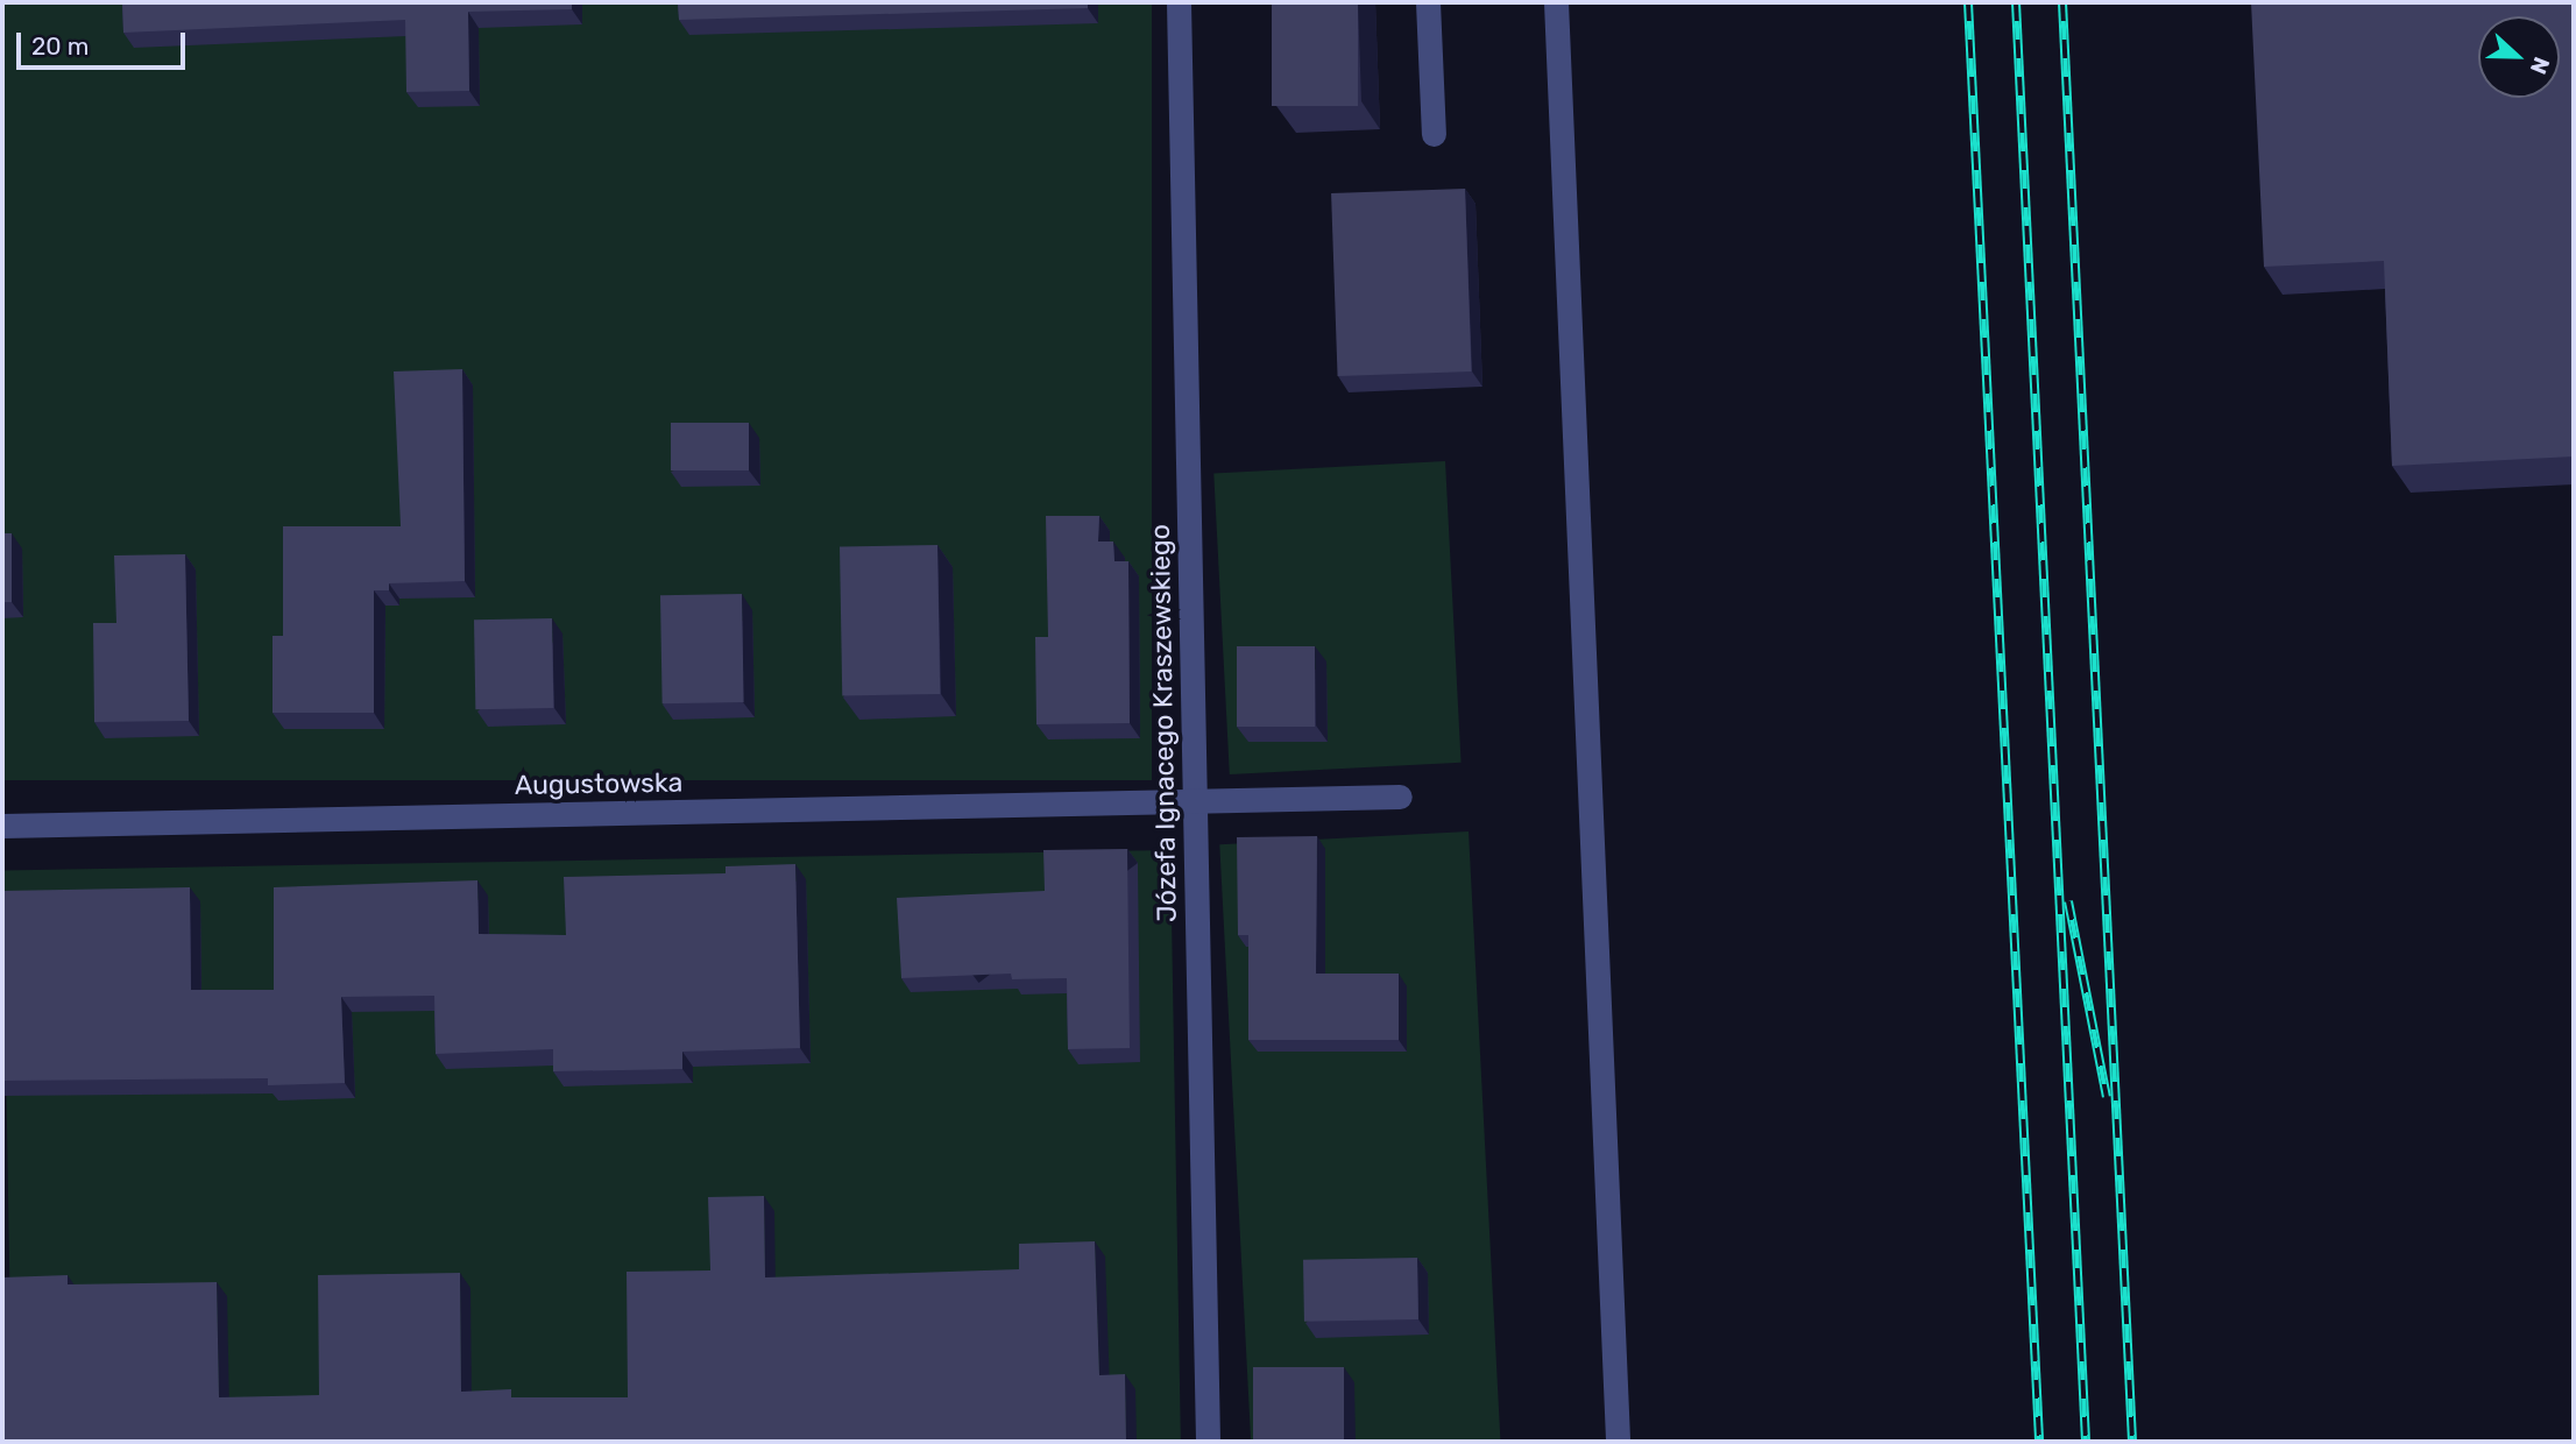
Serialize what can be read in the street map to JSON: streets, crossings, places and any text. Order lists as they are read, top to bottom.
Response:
{
  "streets": {
    "street": ["Józefa Ignacego Kraszewskiego", "Augustowska"]
  },
  "crossings": [
    ["Józefa Ignacego Kraszewskiego", "Augustowska"]
  ],
  "scale_bar": "20 m",
  "north": "right"
}
